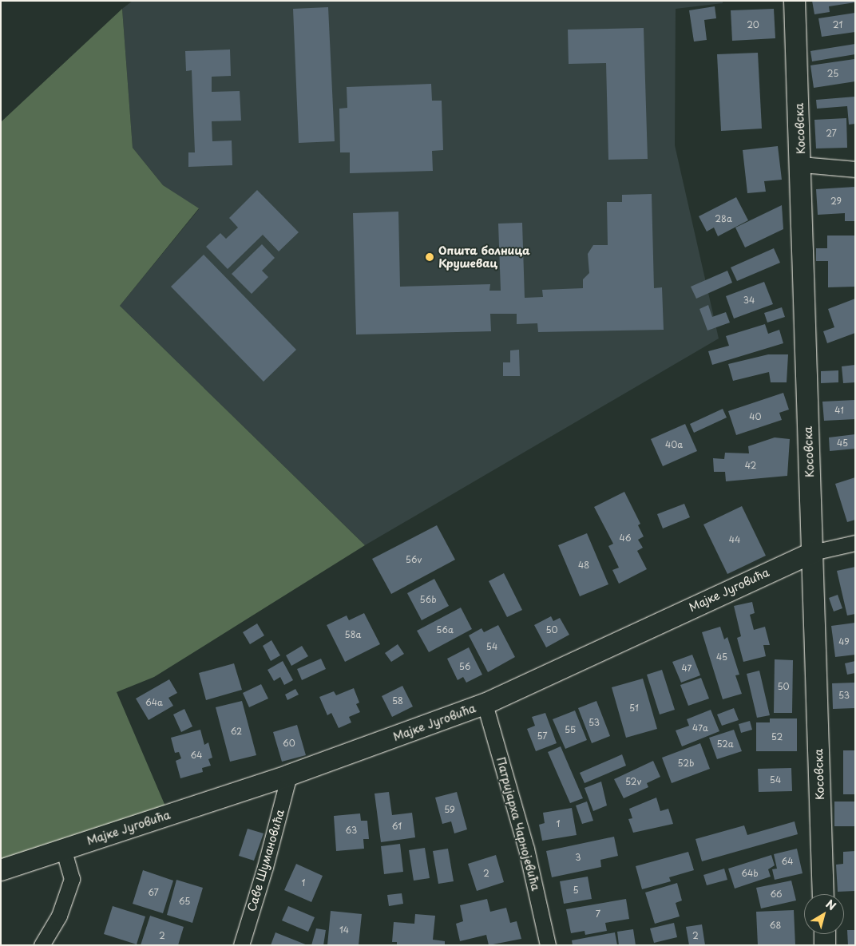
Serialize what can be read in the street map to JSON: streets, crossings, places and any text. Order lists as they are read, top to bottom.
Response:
{
  "streets": {
    "street": [
      "Косовска",
      "Мајке Југовића",
      "Патријарха Чарнојевића",
      "Саве Шумановића"
    ]
  },
  "crossings": [
    ["Косовска", "Мајке Југовића"],
    ["Мајке Југовића", "Патријарха Чарнојевића"],
    ["Мајке Југовића", "Саве Шумановића"]
  ],
  "places": ["Општа болница Крушевац"],
  "house_numbers": [
    "20",
    "21",
    "25",
    "27",
    "29",
    "28a",
    "34",
    "41",
    "40",
    "45",
    "40a",
    "42",
    "46",
    "44",
    "56v",
    "48",
    "56b",
    "56a",
    "50",
    "58a",
    "49",
    "54",
    "45",
    "56",
    "47",
    "50",
    "53",
    "58",
    "64a",
    "51",
    "53",
    "47a",
    "55",
    "62",
    "57",
    "52",
    "60",
    "52a",
    "64",
    "52b",
    "54",
    "52v",
    "59",
    "1",
    "61",
    "63",
    "3",
    "64",
    "2",
    "64b",
    "1",
    "5",
    "67",
    "66",
    "65",
    "7",
    "68",
    "14",
    "2",
    "2"
  ],
  "north": "top right"
}
